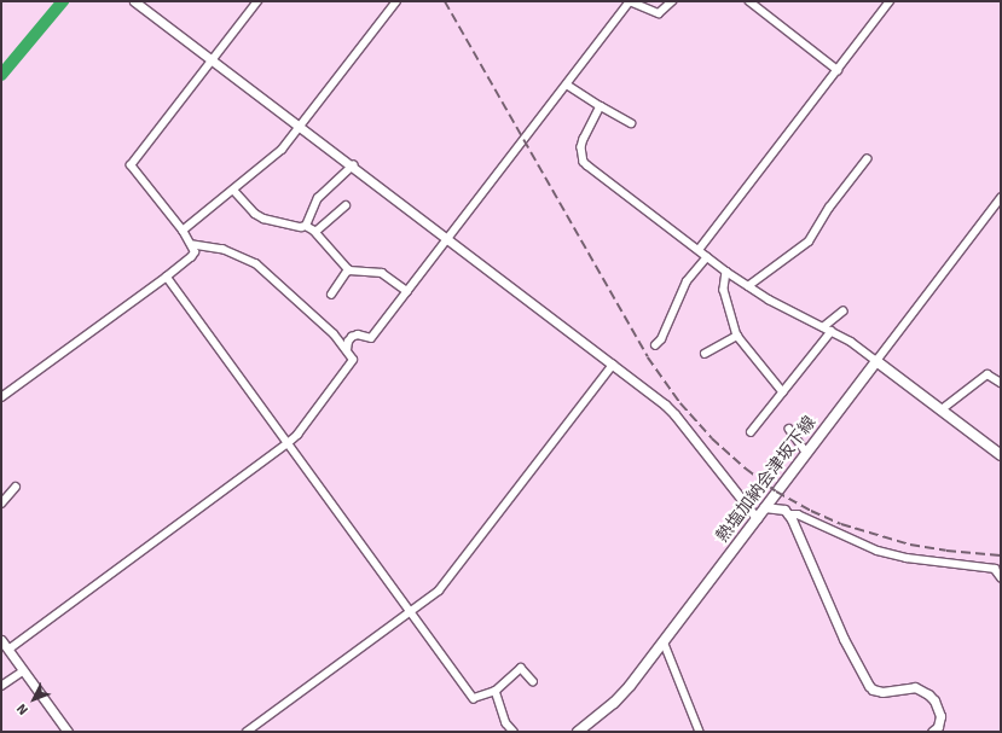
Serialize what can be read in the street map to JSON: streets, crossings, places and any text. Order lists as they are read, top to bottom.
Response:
{
  "streets": {
    "main road": ["熱塩加納会津坂下線"]
  },
  "north": "bottom left"
}
